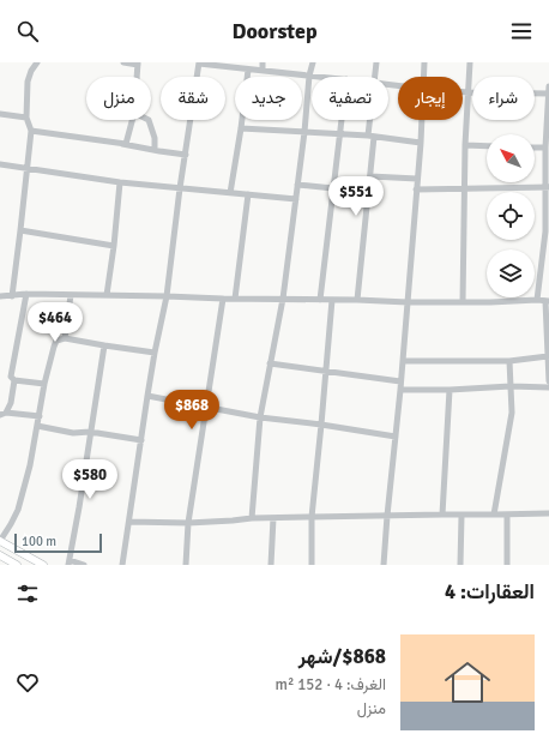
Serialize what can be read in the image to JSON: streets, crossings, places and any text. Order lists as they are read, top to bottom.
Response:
{
  "scale_bar": "100 m",
  "north": "top left",
  "page": {
    "header": "Doorstep",
    "chip": [
      "شراء",
      "إيجار",
      "تصفية",
      "جديد",
      "شقة",
      "منزل"
    ],
    "price": [
      "$551",
      "$464",
      "$868",
      "$580"
    ],
    "scale": "100 m",
    "heading": "العقارات: 4",
    "list": [
      {
        "name": "$868/شهر",
        "note": "الغرف: 4 · 152 m² · منزل"
      }
    ]
  }
}
